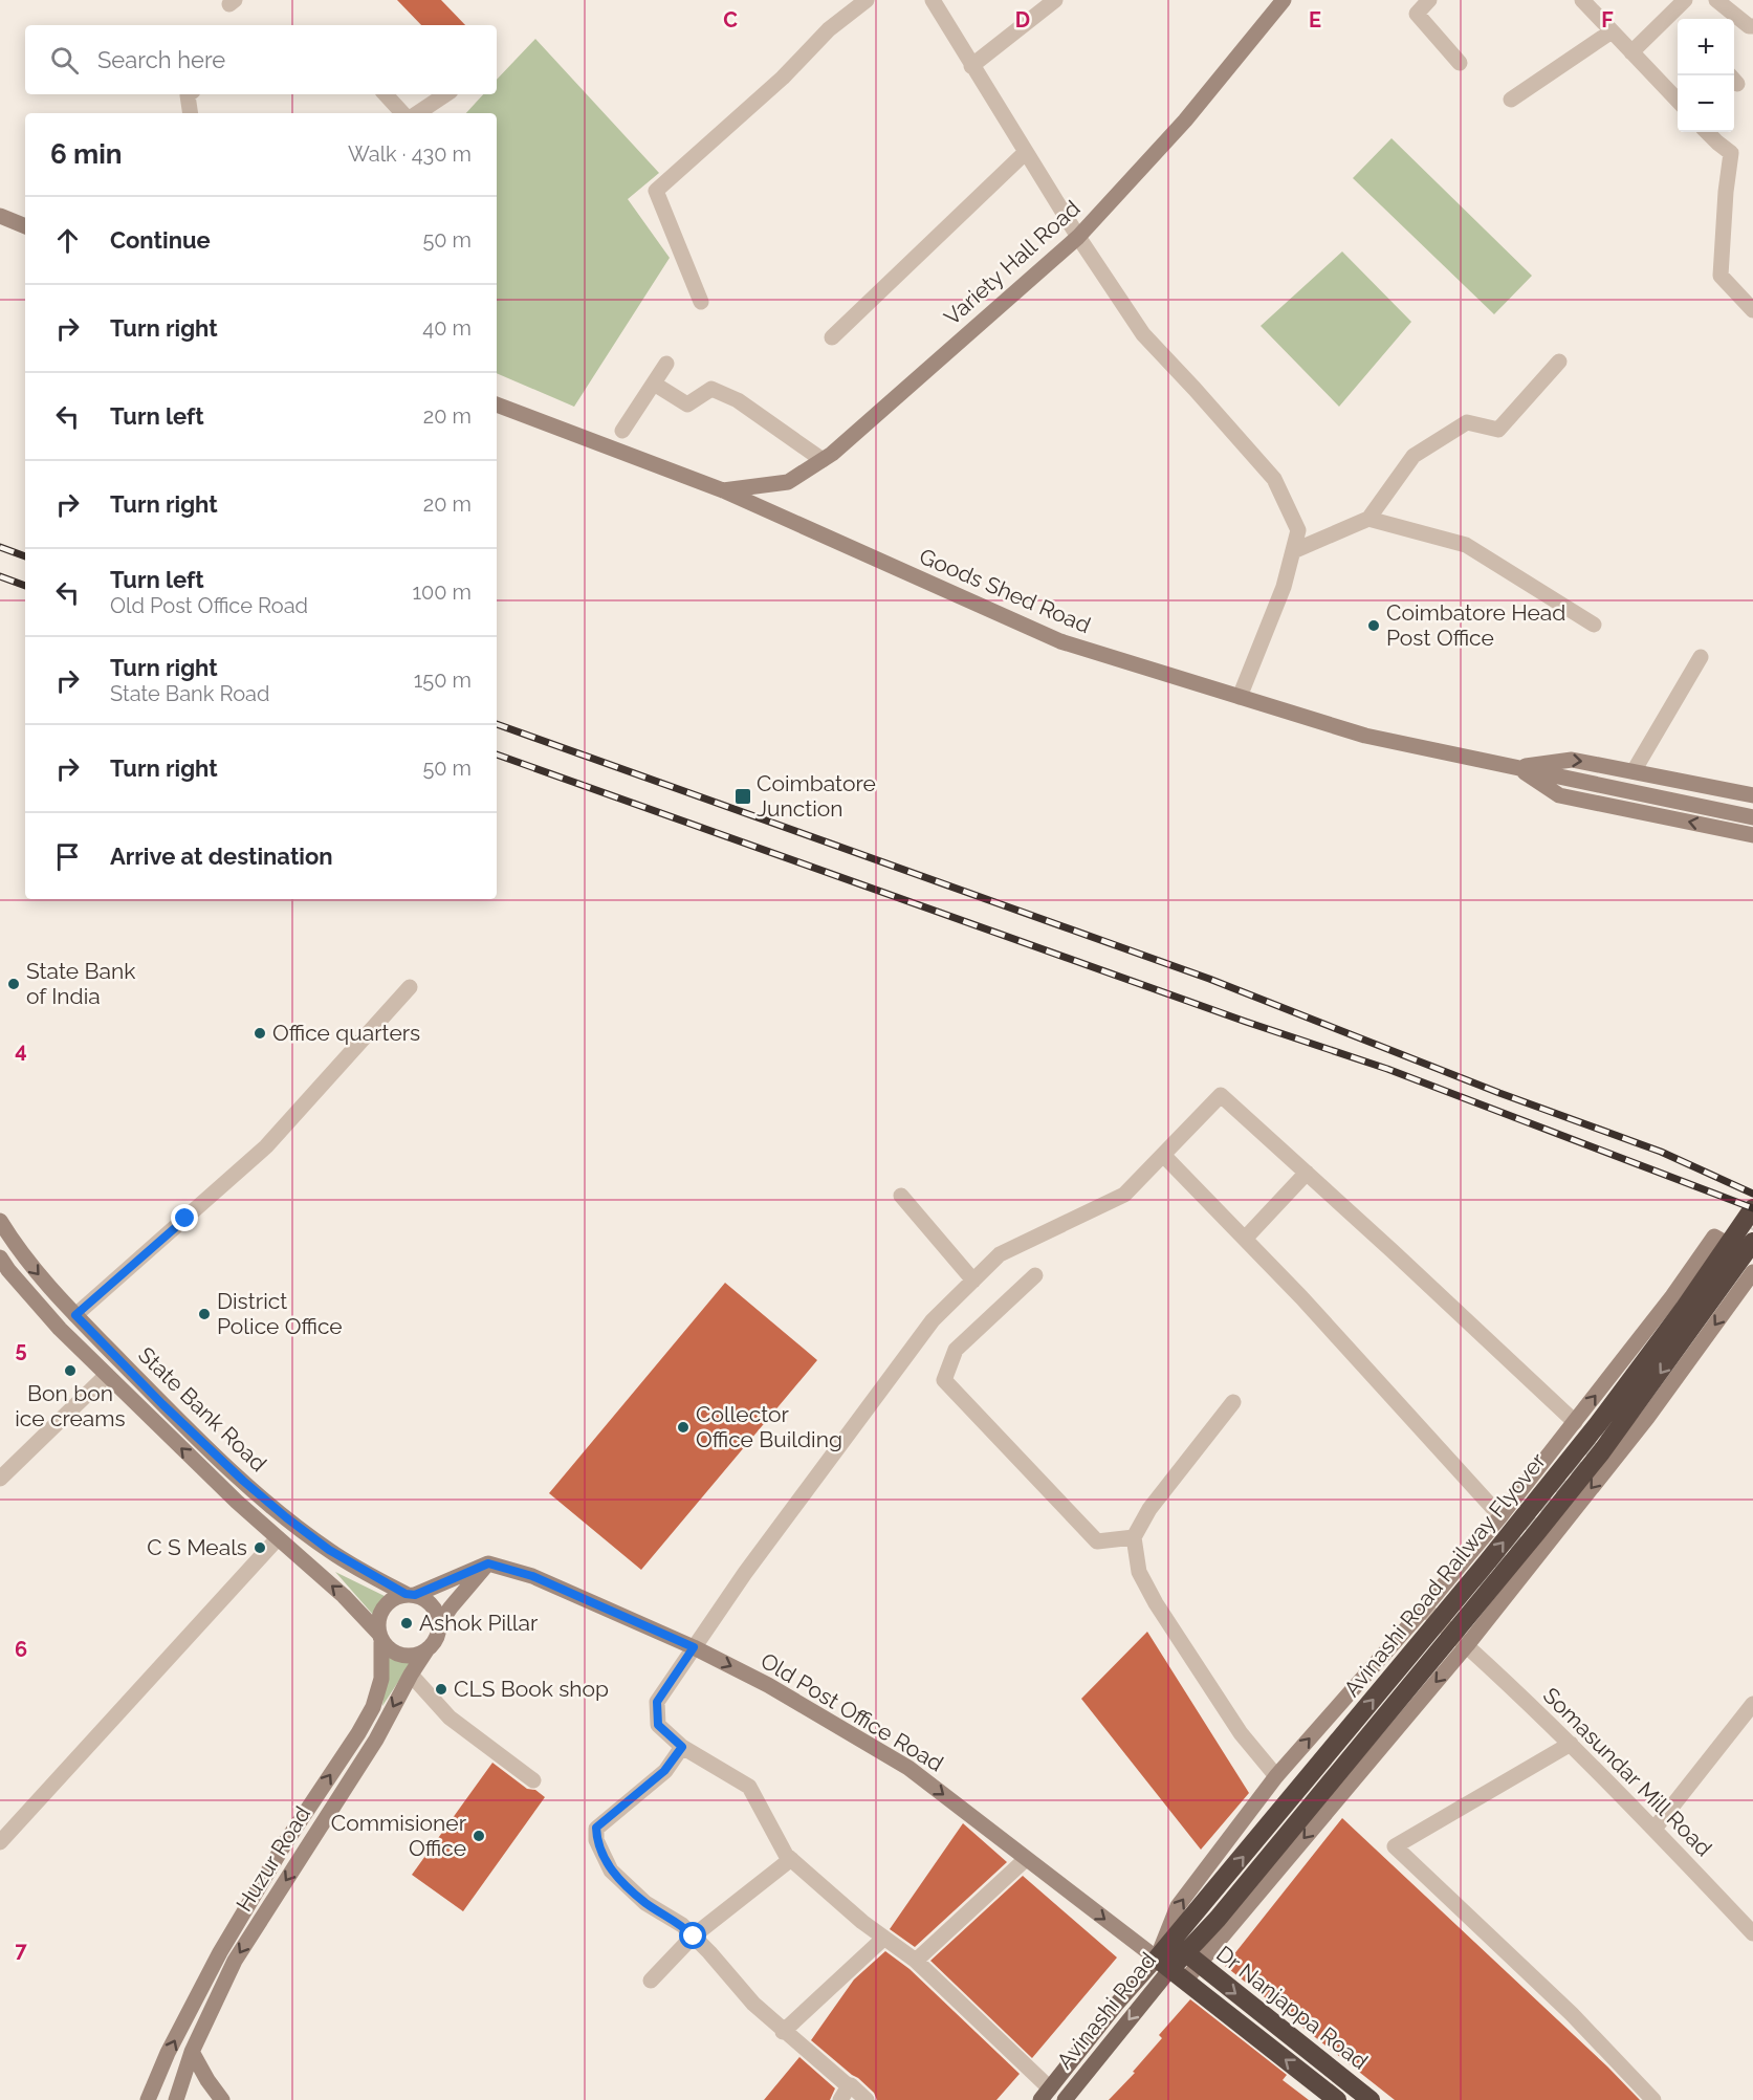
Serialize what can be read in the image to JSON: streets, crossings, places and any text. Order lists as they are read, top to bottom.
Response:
{
  "streets": {
    "highway": ["Avinashi Road Railway Flyover", "Dr Nanjappa Road", "Avinashi Road"],
    "main road": [
      "Variety Hall Road",
      "Goods Shed Road",
      "State Bank Road",
      "Old Post Office Road",
      "Huzur Road"
    ],
    "street": ["Somasundar Mill Road"]
  },
  "crossings": [
    ["Variety Hall Road", "Goods Shed Road"],
    ["State Bank Road", "Huzur Road"],
    ["Avinashi Road Railway Flyover", "Old Post Office Road"],
    ["Avinashi Road Railway Flyover", "Dr Nanjappa Road"],
    ["Avinashi Road Railway Flyover", "Avinashi Road"],
    ["Old Post Office Road", "Dr Nanjappa Road"],
    ["Old Post Office Road", "Avinashi Road"],
    ["Dr Nanjappa Road", "Avinashi Road"]
  ],
  "one_way": ["Old Post Office Road", "Avinashi Road"],
  "places": {
    "other": [
      "Coimbatore Head Post Office",
      "State Bank of India",
      "Office quarters",
      "District Police Office",
      "Bon bon ice creams",
      "Collector Office Building",
      "C S Meals",
      "Ashok Pillar",
      "CLS Book shop",
      "Commisioner Office"
    ],
    "transit": ["Coimbatore Junction"]
  },
  "page": {
    "map_buttons": ["+", "−"],
    "search": "Search here",
    "heading": ["6 min", "Walk · 430 m"],
    "list": [
      ["Continue", "50 m"],
      ["Turn right", "40 m"],
      ["Turn left", "20 m"],
      ["Turn right", "20 m"],
      ["Turn left", "Old Post Office Road", "100 m"],
      ["Turn right", "State Bank Road", "150 m"],
      ["Turn right", "50 m"],
      "Arrive at destination"
    ]
  },
  "grid": {
    "columns": [
      "C",
      "D",
      "E",
      "F"
    ],
    "rows": [
      "4",
      "5",
      "6",
      "7"
    ]
  }
}
